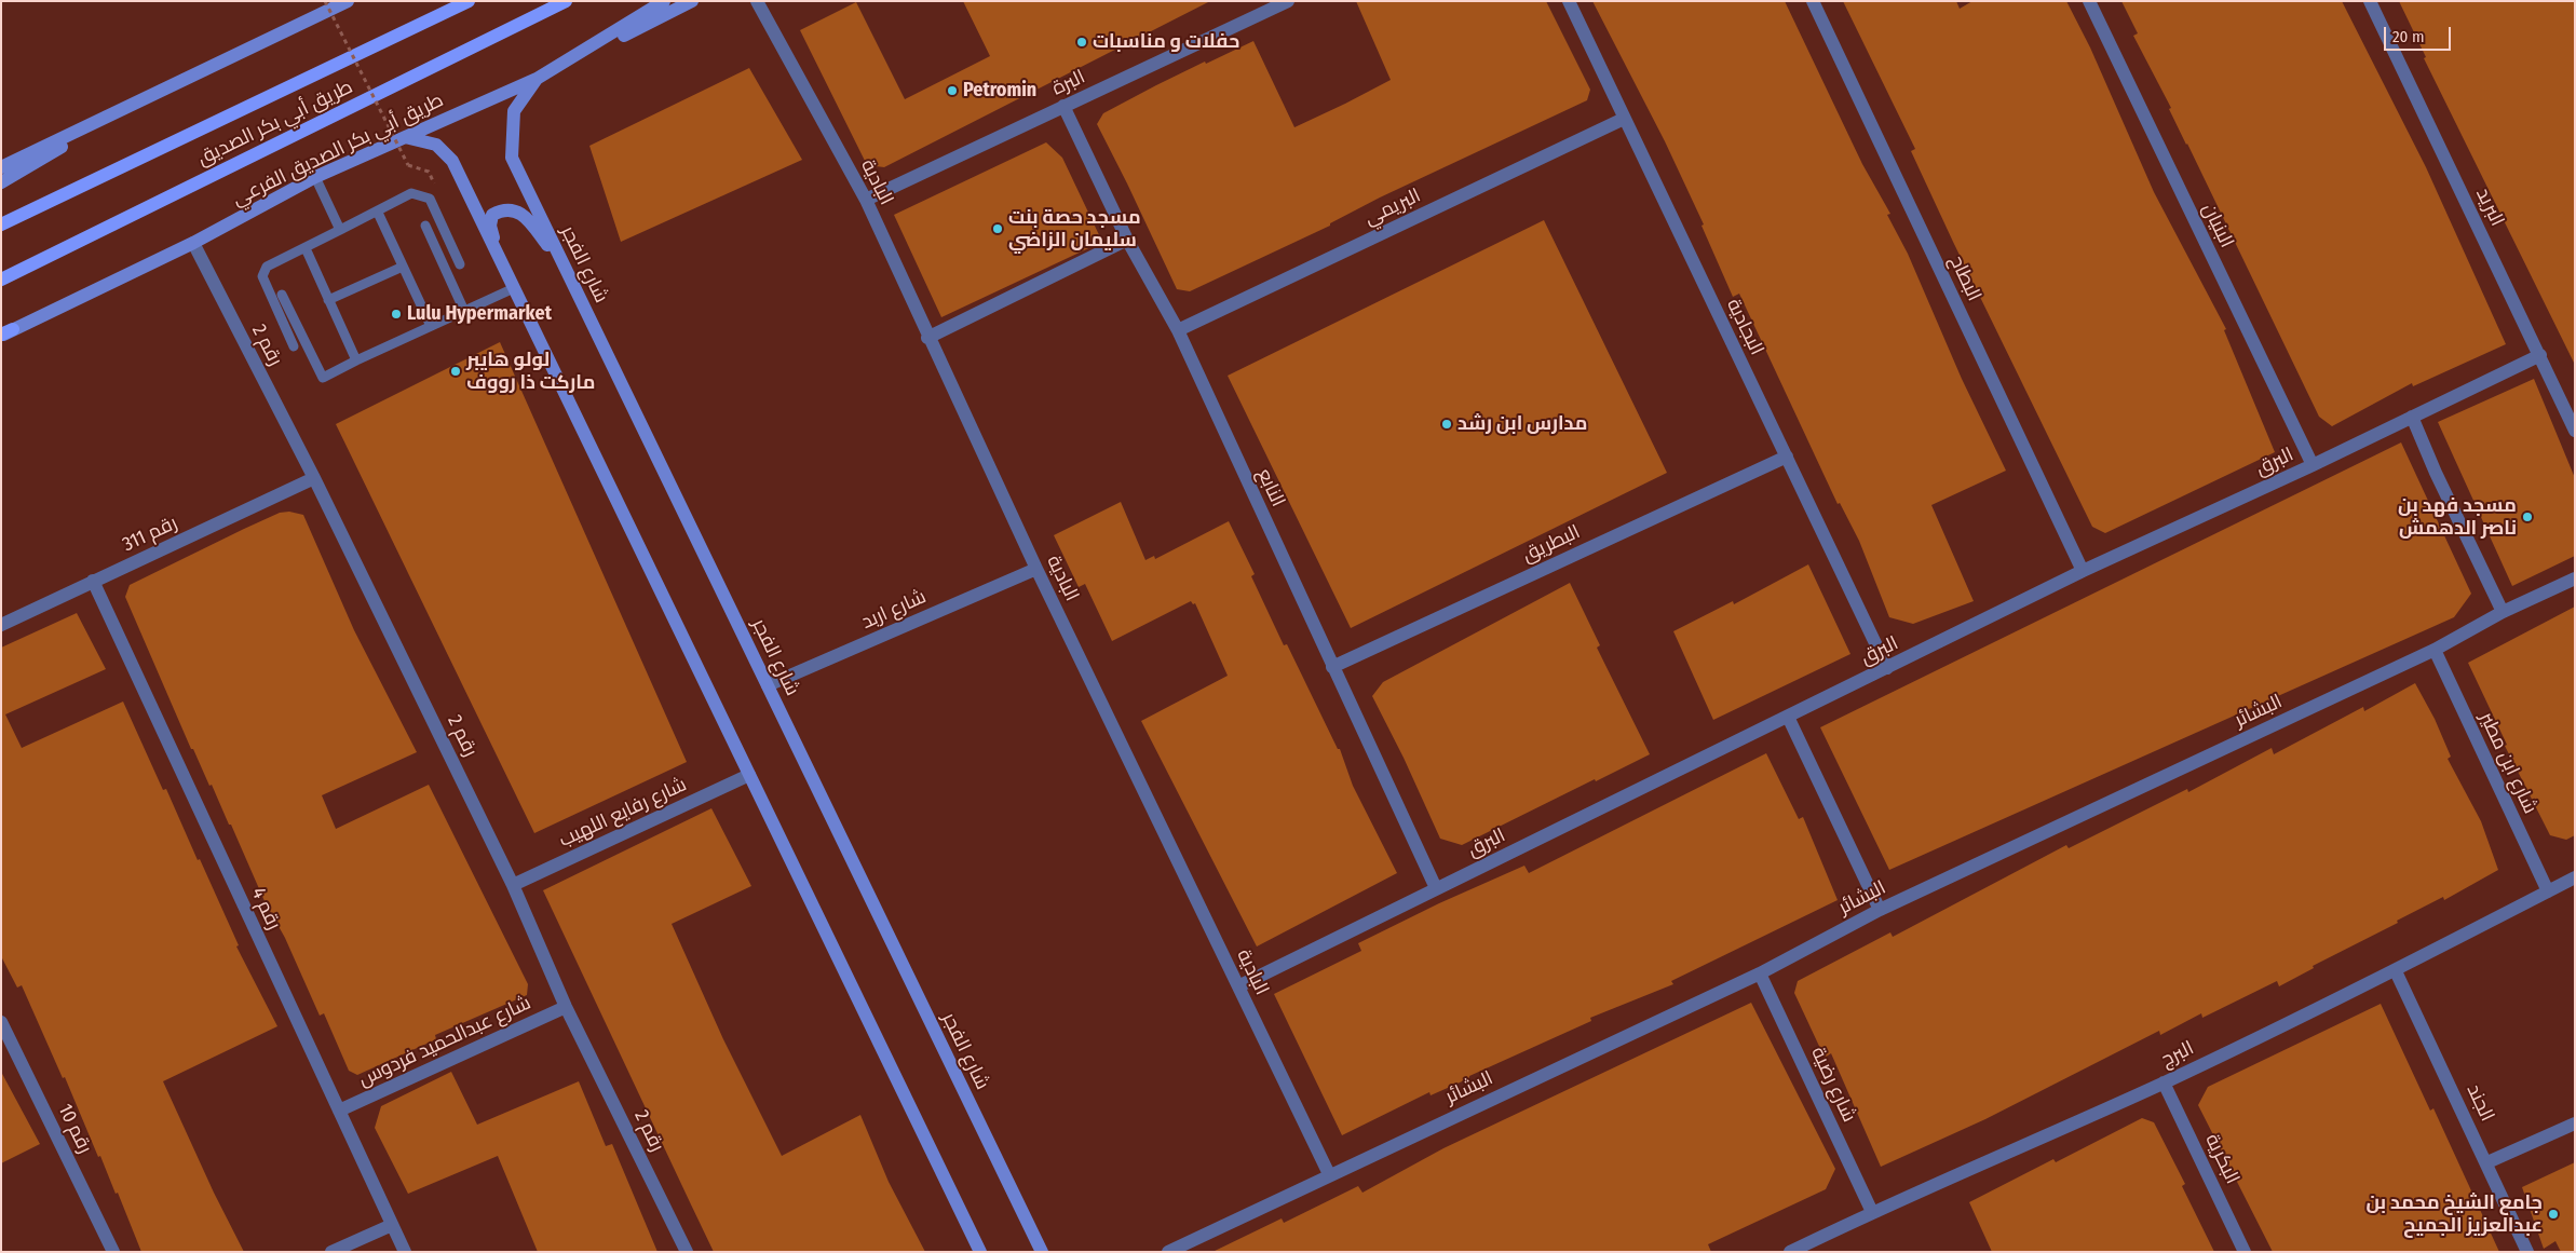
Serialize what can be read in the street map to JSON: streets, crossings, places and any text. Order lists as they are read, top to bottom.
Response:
{
  "streets": {
    "main road": ["طريق أبي بكر الصديق"],
    "street": [
      "البرة",
      "طريق أبي بكر الصديق الفرعي",
      "البادية",
      "البريمي",
      "البريد",
      "البنيان",
      "شارع الفجر",
      "البطاح",
      "البجادية",
      "رقم 2",
      "البرق",
      "النابع",
      "رقم 311",
      "البطريق",
      "شارع اربد",
      "البشائر",
      "شارع ابن مطير",
      "شارع رفايع اللهيب",
      "رقم 4",
      "شارع عبدالحميد فردوس",
      "البرج",
      "شارع رضية",
      "الجند",
      "رقم 10",
      "البكرية"
    ]
  },
  "crossings": [
    ["البرة", "البادية"],
    ["البرة", "النابع"],
    ["طريق أبي بكر الصديق الفرعي", "شارع الفجر"],
    ["طريق أبي بكر الصديق الفرعي", "رقم 2"],
    ["البادية", "البرق"],
    ["البادية", "شارع اربد"],
    ["البادية", "البشائر"],
    ["البريمي", "البجادية"],
    ["البريمي", "النابع"],
    ["البريد", "البرق"],
    ["البنيان", "البرق"],
    ["شارع الفجر", "شارع اربد"],
    ["البطاح", "البرق"],
    ["البجادية", "البرق"],
    ["البجادية", "البطريق"],
    ["رقم 2", "رقم 311"],
    ["رقم 2", "شارع رفايع اللهيب"],
    ["رقم 2", "شارع عبدالحميد فردوس"],
    ["البرق", "النابع"],
    ["النابع", "البطريق"],
    ["رقم 311", "رقم 4"],
    ["البشائر", "شارع ابن مطير"],
    ["البشائر", "شارع رضية"],
    ["شارع ابن مطير", "البرج"],
    ["رقم 4", "شارع عبدالحميد فردوس"],
    ["البرج", "شارع رضية"],
    ["البرج", "الجند"],
    ["البرج", "البكرية"]
  ],
  "places": [
    "حفلات و مناسبات",
    "Petromin",
    "مسجد حصة بنت سليمان الزاضي",
    "Lulu Hypermarket",
    "لولو هايبر ماركت ذا رووف",
    "مدارس ابن رشد",
    "مسجد فهد بن ناصر الدهمش",
    "جامع الشيخ محمد بن عبدالعزيز الجميح"
  ],
  "scale_bar": "20 m"
}
